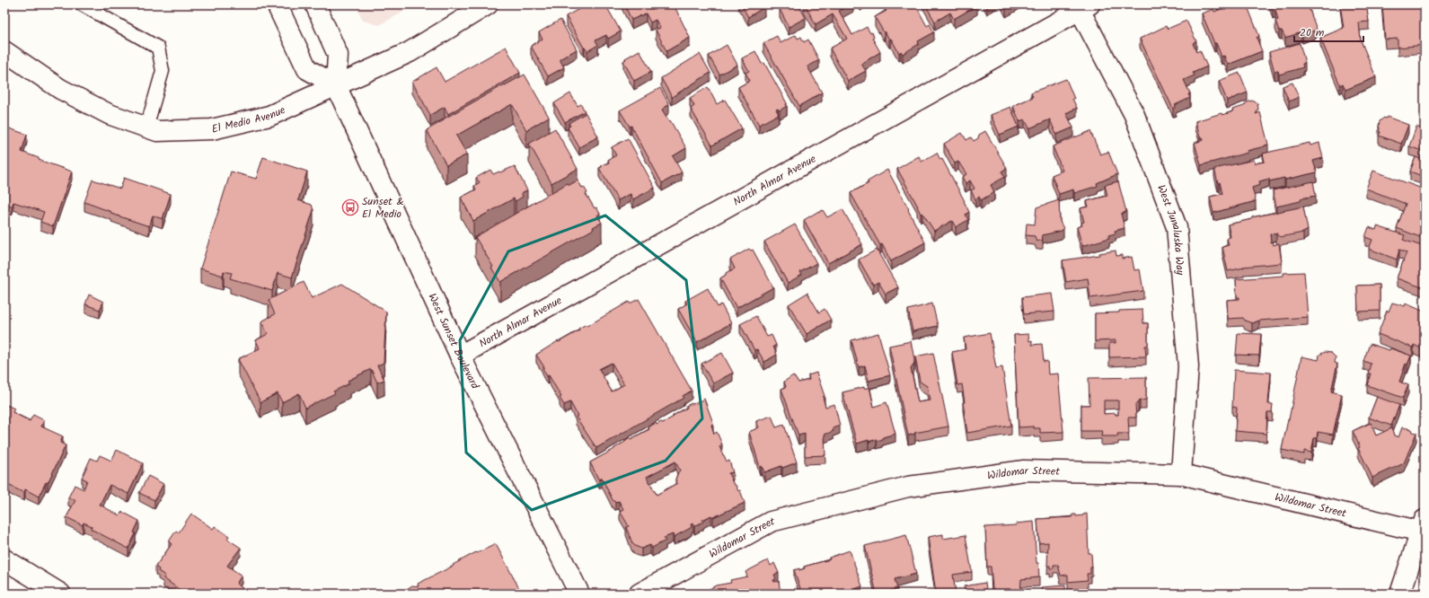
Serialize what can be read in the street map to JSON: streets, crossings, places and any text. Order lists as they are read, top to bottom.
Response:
{
  "streets": {
    "street": [
      "El Medio Avenue",
      "North Almar Avenue",
      "West Junaluska Way",
      "West Sunset Boulevard",
      "Wildomar Street"
    ]
  },
  "crossings": [
    ["El Medio Avenue", "West Sunset Boulevard"],
    ["North Almar Avenue", "West Junaluska Way"],
    ["North Almar Avenue", "West Sunset Boulevard"],
    ["West Junaluska Way", "Wildomar Street"]
  ],
  "places": {
    "bus stop": ["Sunset & El Medio"]
  },
  "scale_bar": "20 m"
}
